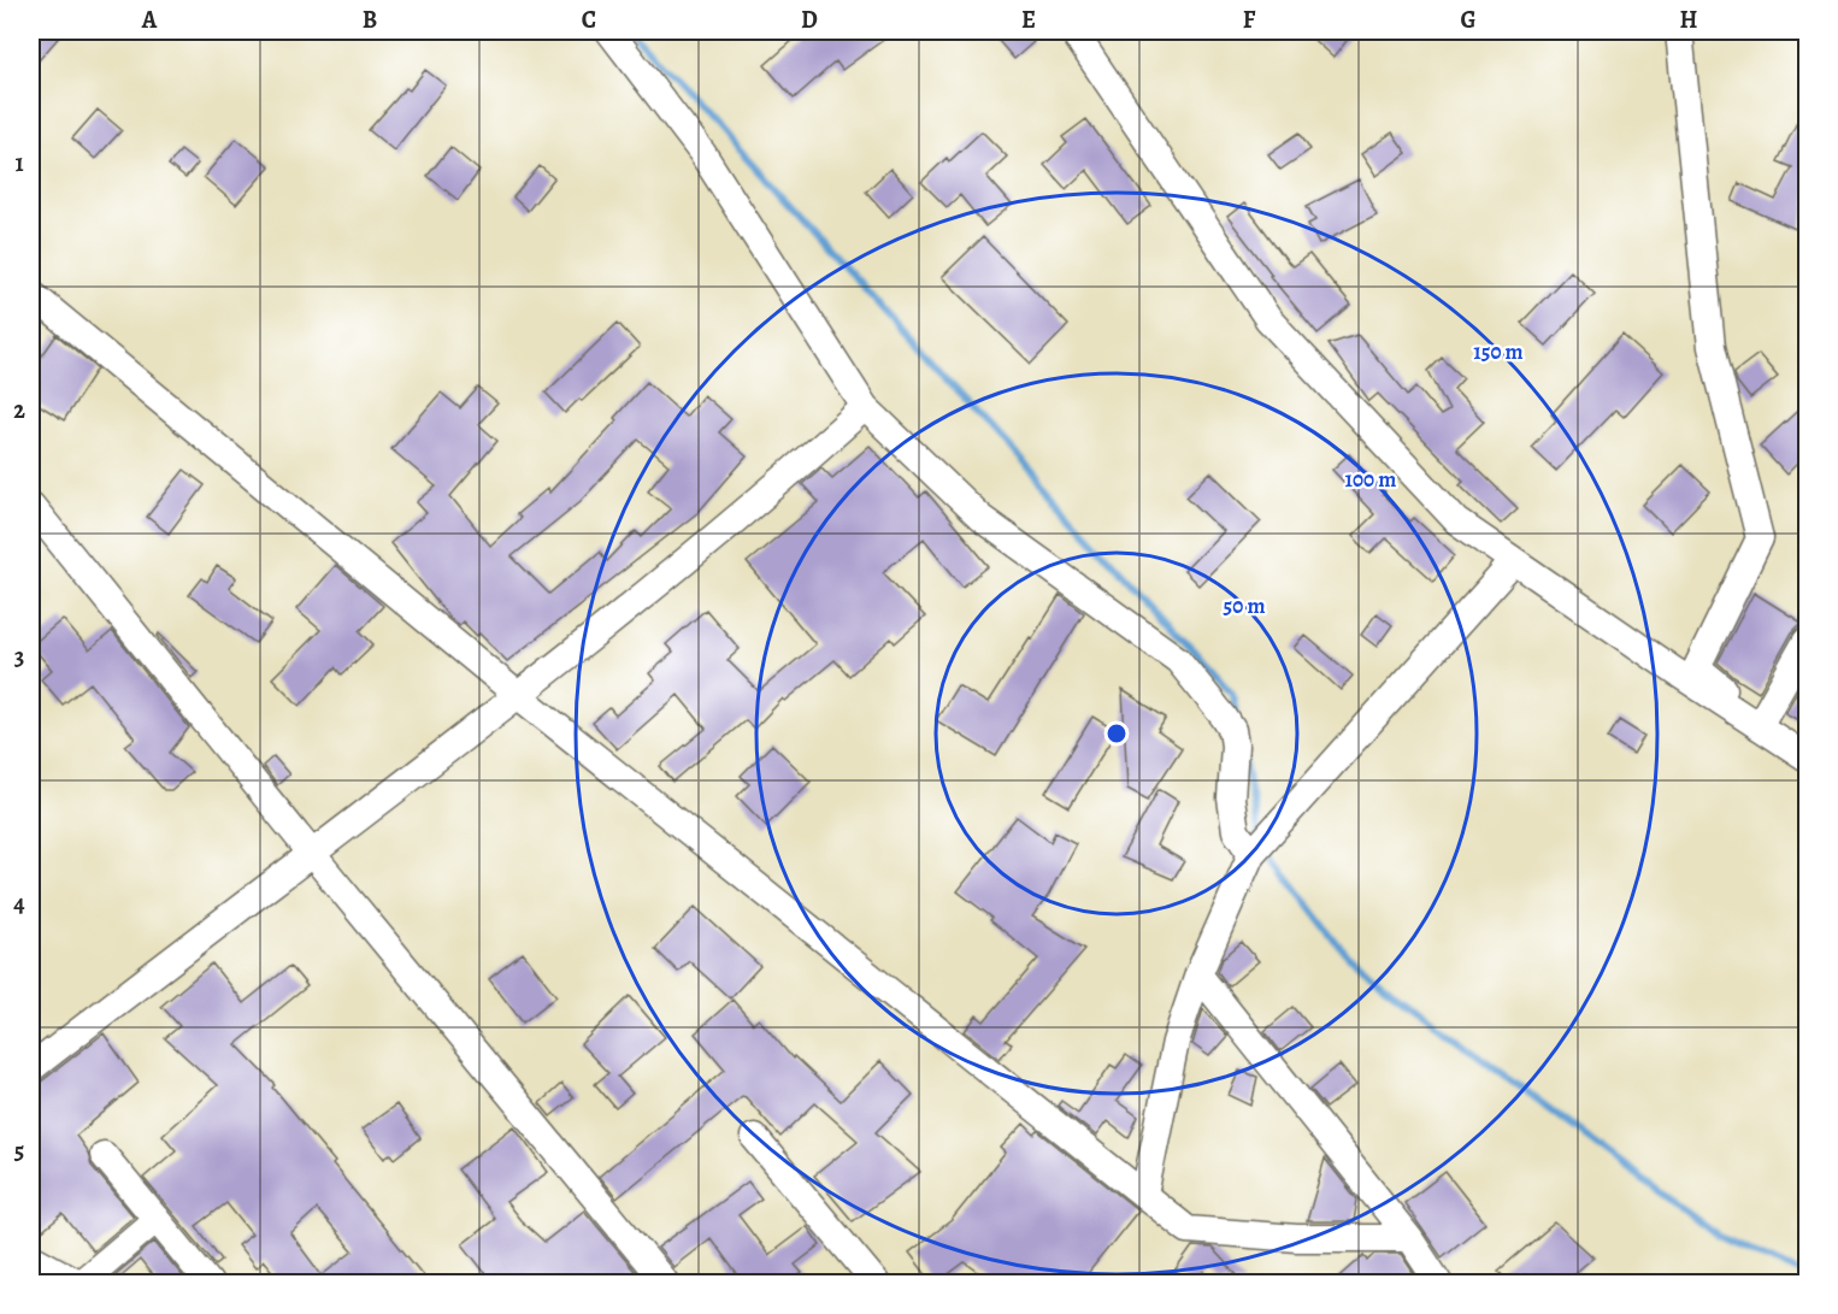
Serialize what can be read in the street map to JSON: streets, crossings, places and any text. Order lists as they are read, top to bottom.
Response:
{
  "grid": {
    "columns": [
      "A",
      "B",
      "C",
      "D",
      "E",
      "F",
      "G",
      "H"
    ],
    "rows": [
      "1",
      "2",
      "3",
      "4",
      "5"
    ]
  },
  "rings": ["150 m", "100 m", "50 m"]
}
